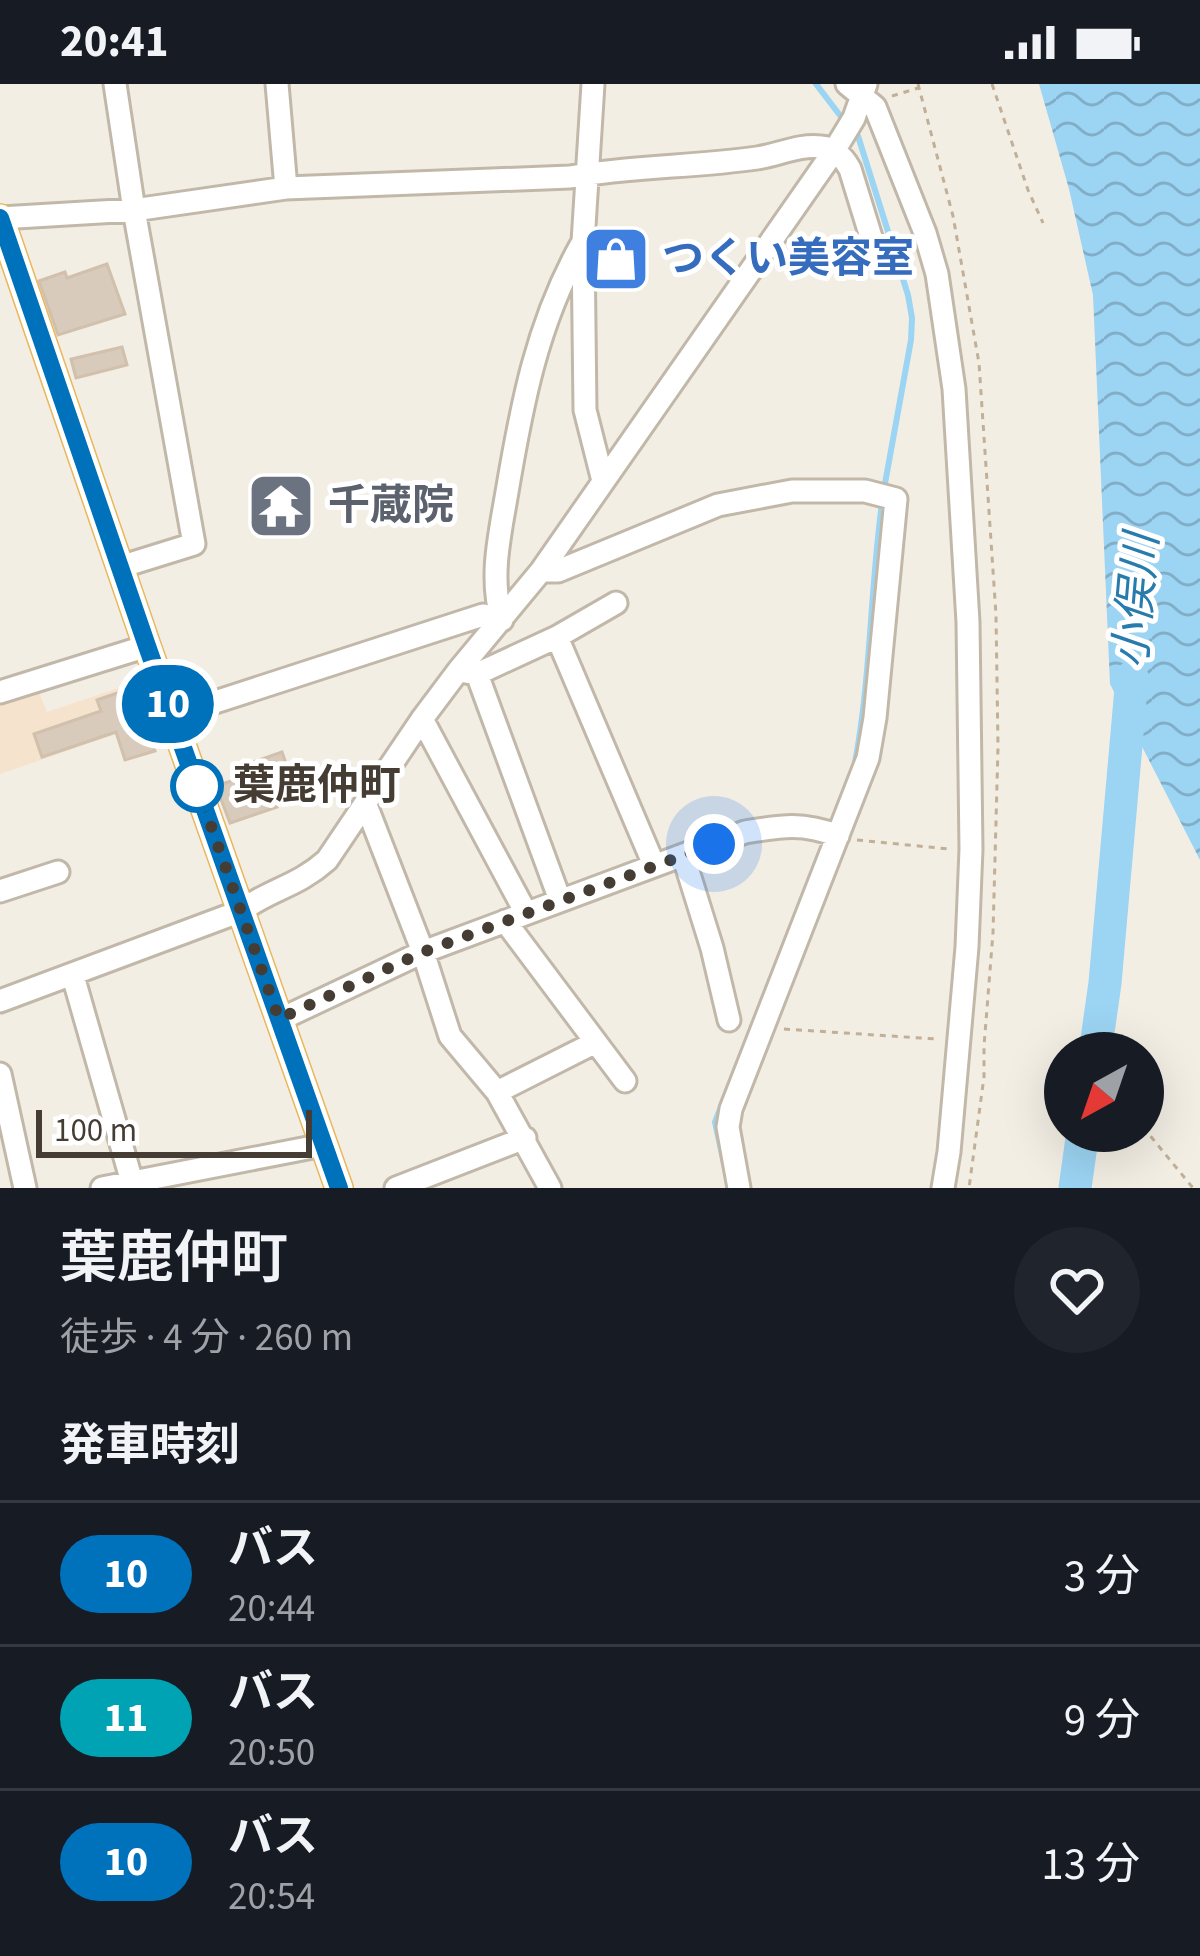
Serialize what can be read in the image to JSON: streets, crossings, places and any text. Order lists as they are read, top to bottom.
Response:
{
  "water": ["小俣川"],
  "places": {
    "shop": ["つくい美容室"],
    "temple": ["千蔵院"],
    "other": ["葉鹿仲町"]
  },
  "lines": ["bus line 10"],
  "scale_bar": "100 m",
  "north": "bottom left",
  "page": {
    "status": "20:41",
    "on_map": "10",
    "scale": "100 m",
    "heading": [
      ["葉鹿仲町", "徒歩 · 4 分 · 260 m"],
      "発車時刻"
    ],
    "list": [
      {
        "mark": "10",
        "name": "バス",
        "note": "20:44",
        "value": "3 分"
      },
      {
        "mark": "11",
        "name": "バス",
        "note": "20:50",
        "value": "9 分"
      },
      {
        "mark": "10",
        "name": "バス",
        "note": "20:54",
        "value": "13 分"
      }
    ]
  }
}
